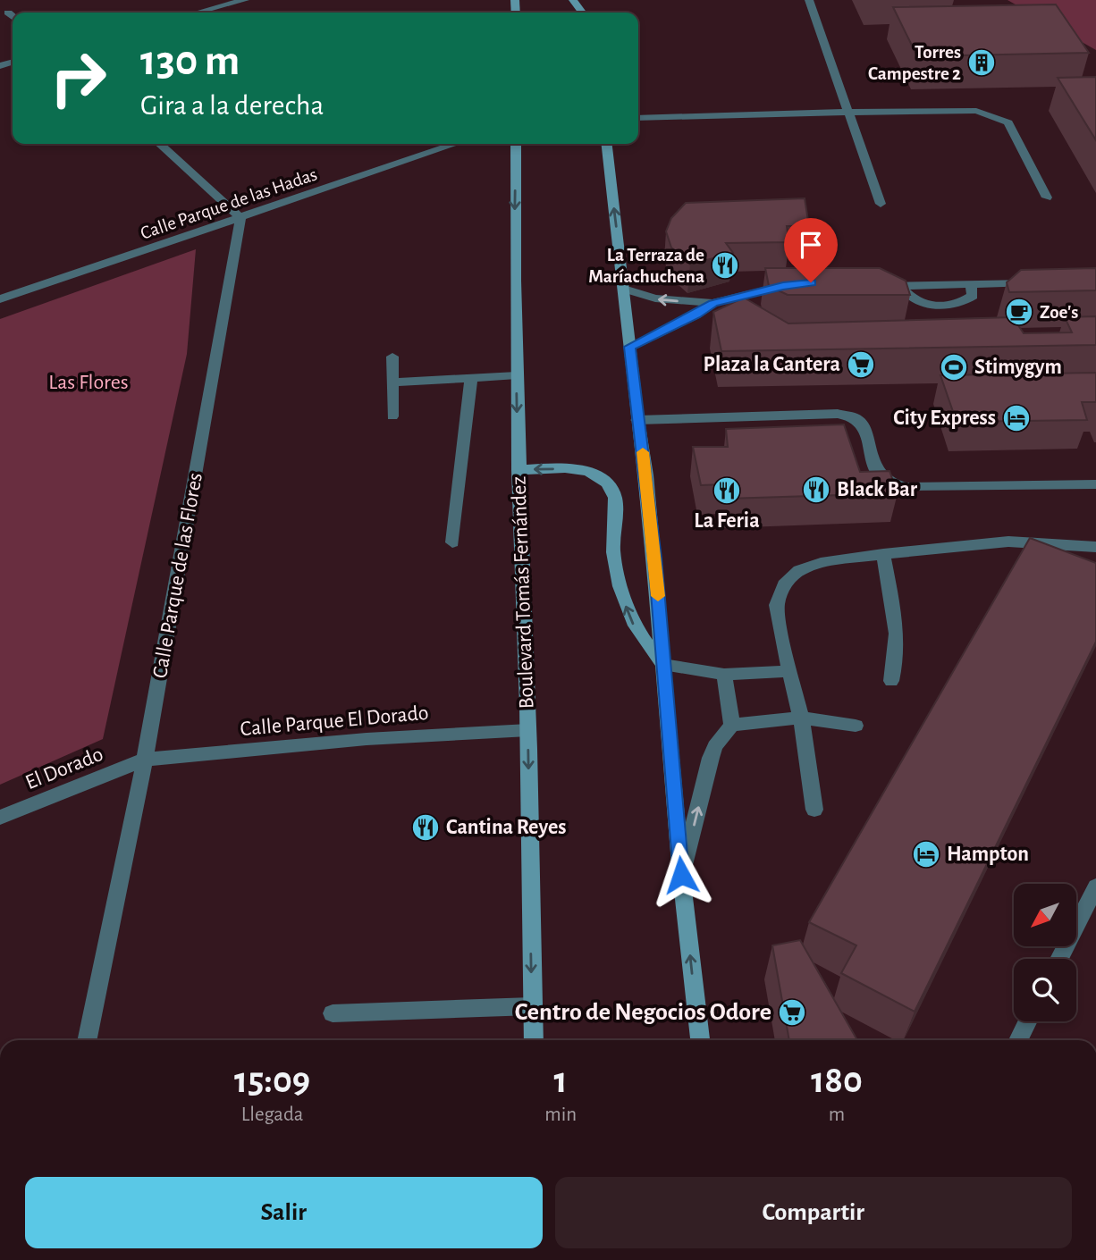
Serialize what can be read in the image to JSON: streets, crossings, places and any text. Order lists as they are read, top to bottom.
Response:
{
  "streets": {
    "main road": ["Boulevard Tomás Fernández"],
    "street": [
      "Calle Parque de las Hadas",
      "Calle Parque de las Flores",
      "Calle Parque El Dorado",
      "El Dorado"
    ]
  },
  "crossings": [
    ["Calle Parque de las Hadas", "Calle Parque de las Flores"],
    ["Calle Parque de las Flores", "Calle Parque El Dorado"],
    ["Calle Parque de las Flores", "El Dorado"],
    ["Boulevard Tomás Fernández", "Calle Parque El Dorado"],
    ["Calle Parque El Dorado", "El Dorado"]
  ],
  "parks": ["Las Flores"],
  "places": {
    "building": ["Torres Campestre 2"],
    "restaurant": [
      "La Terraza de Maríachuchena",
      "Black Bar",
      "La Feria",
      "Cantina Reyes"
    ],
    "cafe": ["Zoe's"],
    "supermarket": ["Plaza la Cantera", "Centro de Negocios Odore"],
    "sports": ["Stimygym"],
    "hotel": ["City Express", "Hampton"]
  },
  "north": "bottom left",
  "page": {
    "turn": ["130 m", "Gira a la derecha"],
    "eta": [
      "15:09",
      "Llegada",
      "1",
      "min",
      "180",
      "m"
    ],
    "buttons": ["Salir", "Compartir"]
  }
}
